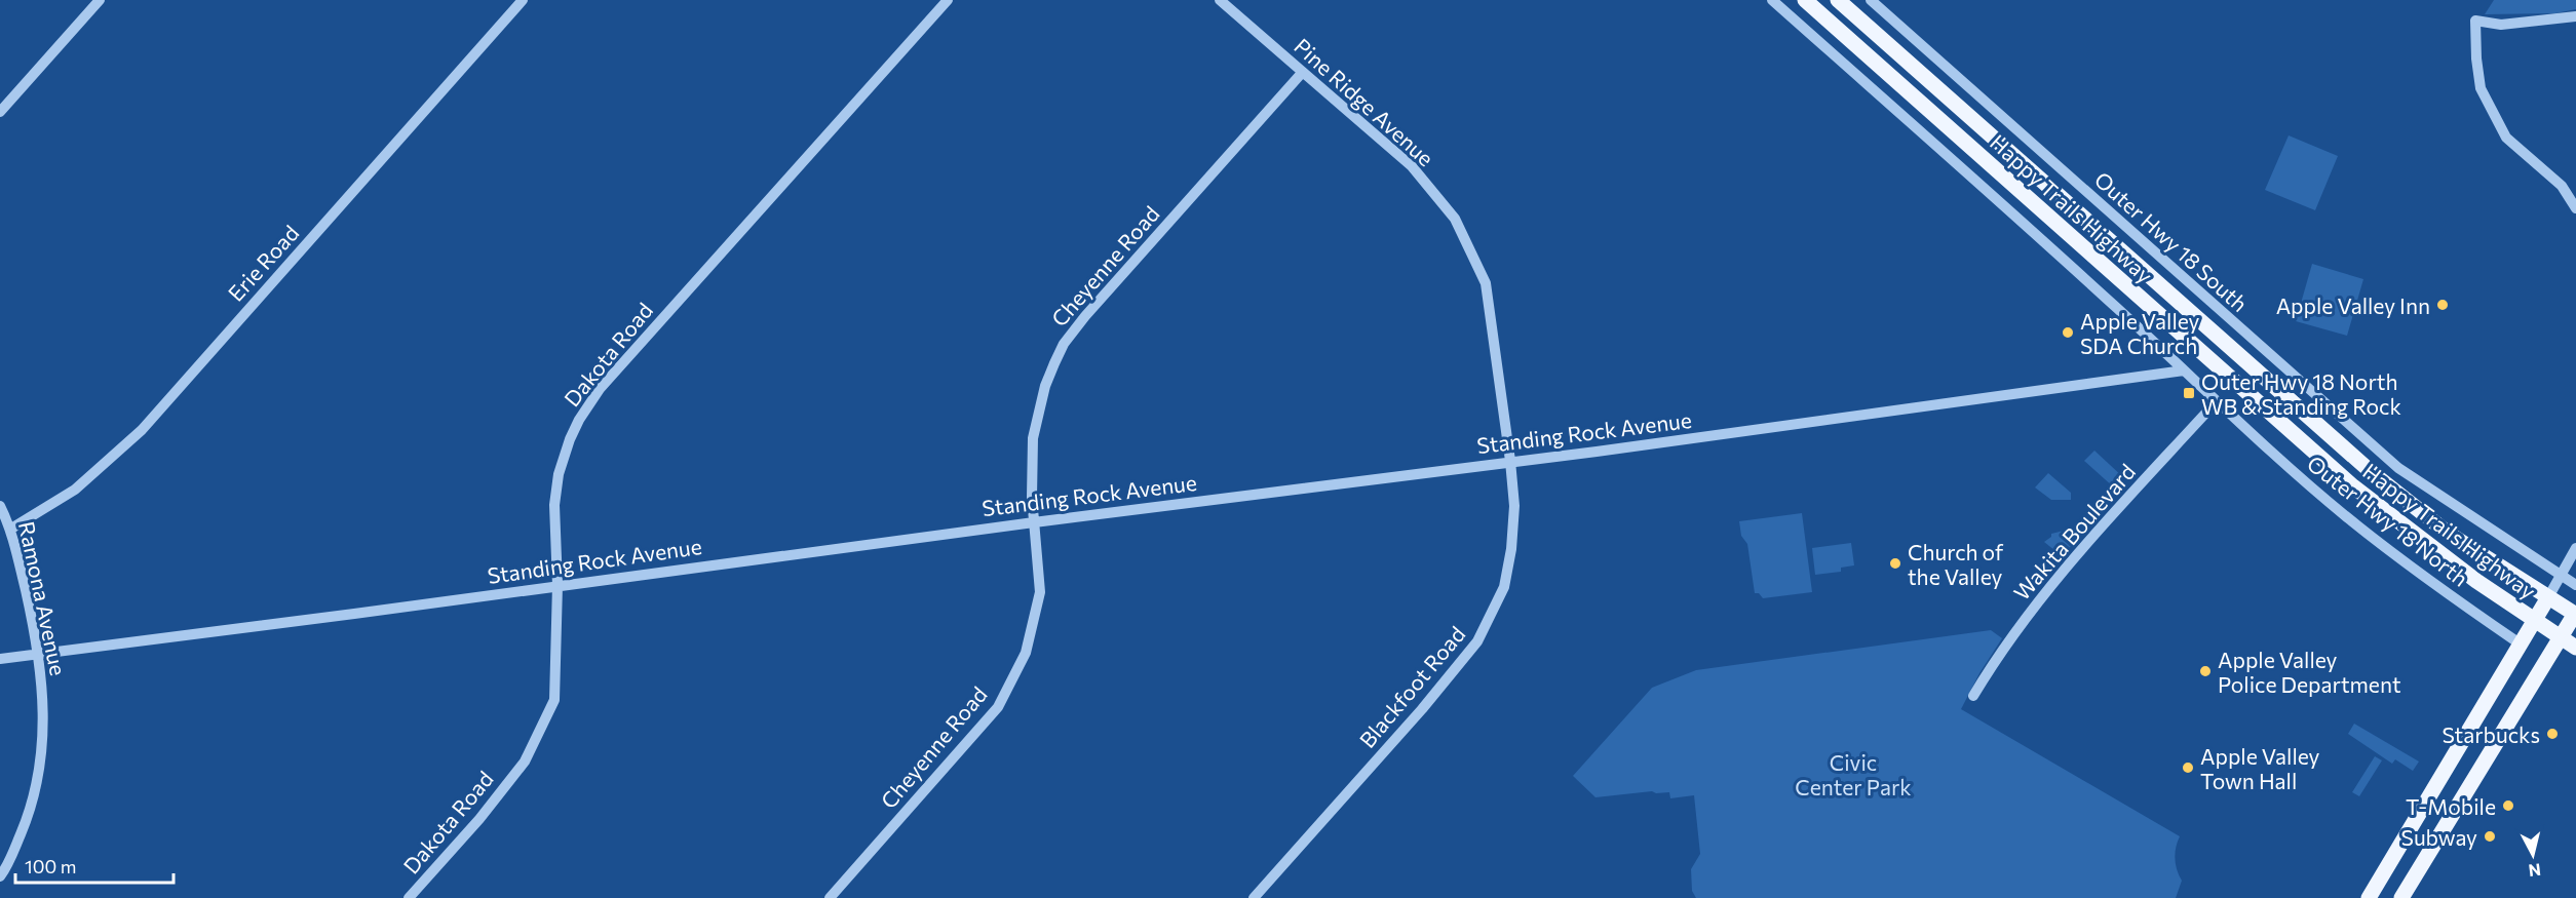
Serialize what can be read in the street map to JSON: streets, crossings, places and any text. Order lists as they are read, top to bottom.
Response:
{
  "streets": {
    "main road": ["Happy Trails Highway"],
    "street": [
      "Pine Ridge Avenue",
      "Outer Hwy 18 South",
      "Erie Road",
      "Cheyenne Road",
      "Dakota Road",
      "Standing Rock Avenue",
      "Outer Hwy 18 North",
      "Wakita Boulevard",
      "Ramona Avenue",
      "Blackfoot Road"
    ]
  },
  "crossings": [
    ["Pine Ridge Avenue", "Cheyenne Road"],
    ["Pine Ridge Avenue", "Standing Rock Avenue"],
    ["Pine Ridge Avenue", "Blackfoot Road"],
    ["Erie Road", "Ramona Avenue"],
    ["Cheyenne Road", "Standing Rock Avenue"],
    ["Dakota Road", "Standing Rock Avenue"],
    ["Standing Rock Avenue", "Outer Hwy 18 North"],
    ["Standing Rock Avenue", "Ramona Avenue"],
    ["Standing Rock Avenue", "Blackfoot Road"],
    ["Outer Hwy 18 North", "Wakita Boulevard"]
  ],
  "parks": ["Civic Center Park"],
  "places": {
    "other": [
      "Apple Valley Inn",
      "Apple Valley SDA Church",
      "Church of the Valley",
      "Apple Valley Police Department",
      "Starbucks",
      "Apple Valley Town Hall",
      "T-Mobile",
      "Subway"
    ],
    "transit": ["Outer Hwy 18 North WB & Standing Rock"]
  },
  "scale_bar": "100 m",
  "north": "bottom"
}
